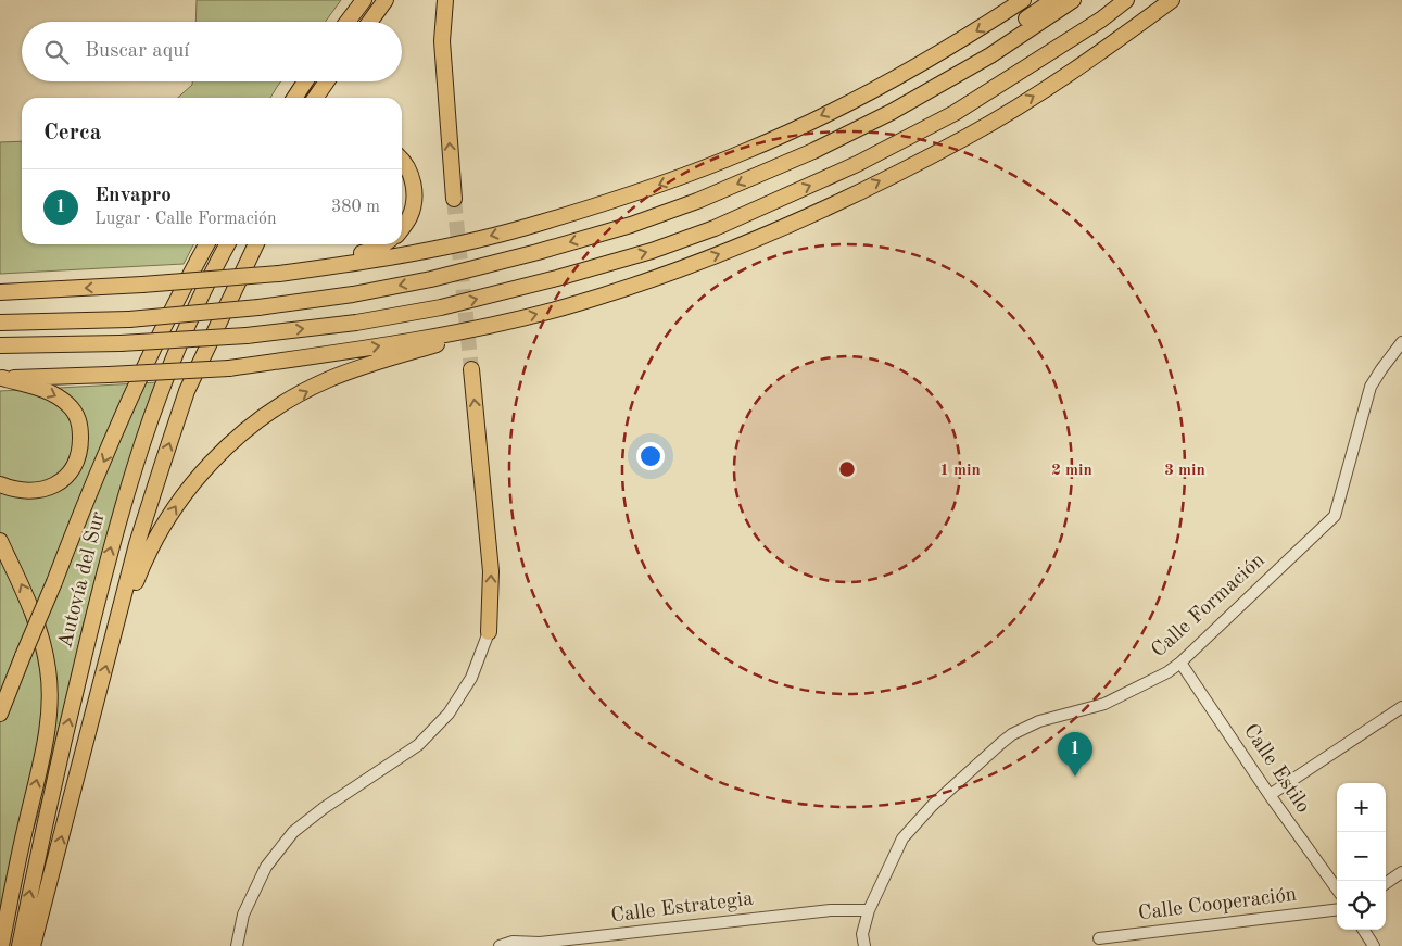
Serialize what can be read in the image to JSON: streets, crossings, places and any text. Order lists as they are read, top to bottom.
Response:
{
  "streets": {
    "highway": ["Autovía del Sur"],
    "street": [
      "Calle Formación",
      "Calle Estilo",
      "Calle Cooperación",
      "Calle Estrategia"
    ]
  },
  "crossings": [
    ["Calle Formación", "Calle Estilo"],
    ["Calle Formación", "Calle Estrategia"]
  ],
  "page": {
    "search": "Buscar aquí",
    "heading": "Cerca",
    "list": [
      {
        "mark": "1",
        "name": "Envapro",
        "note": "Lugar · Calle Formación",
        "value": "380 m"
      }
    ],
    "pins": "1",
    "map_buttons": ["+", "−"]
  },
  "rings": ["1 min", "2 min", "3 min"]
}
